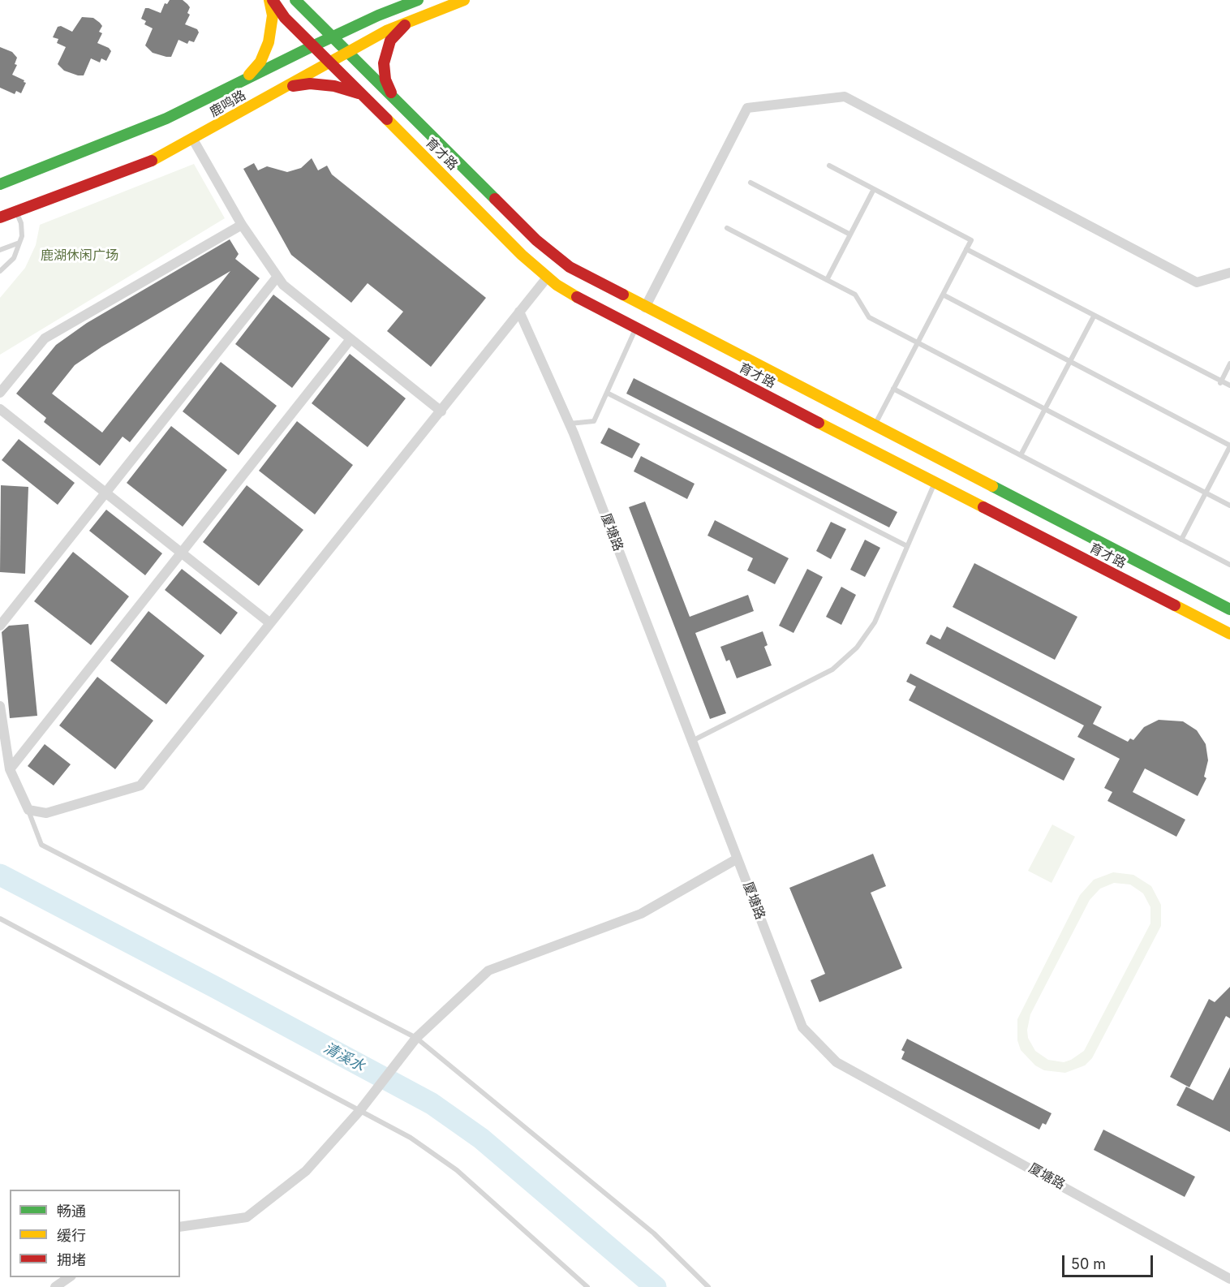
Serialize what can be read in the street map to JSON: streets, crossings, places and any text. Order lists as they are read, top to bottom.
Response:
{
  "streets": {
    "main road": ["鹿鸣路", "育才路"],
    "street": ["厦塘路"]
  },
  "crossings": [
    ["鹿鸣路", "育才路"]
  ],
  "water": ["清溪水"],
  "parks": ["鹿湖休闲广场"],
  "legend": ["畅通", "缓行", "拥堵"],
  "scale_bar": "50 m"
}
